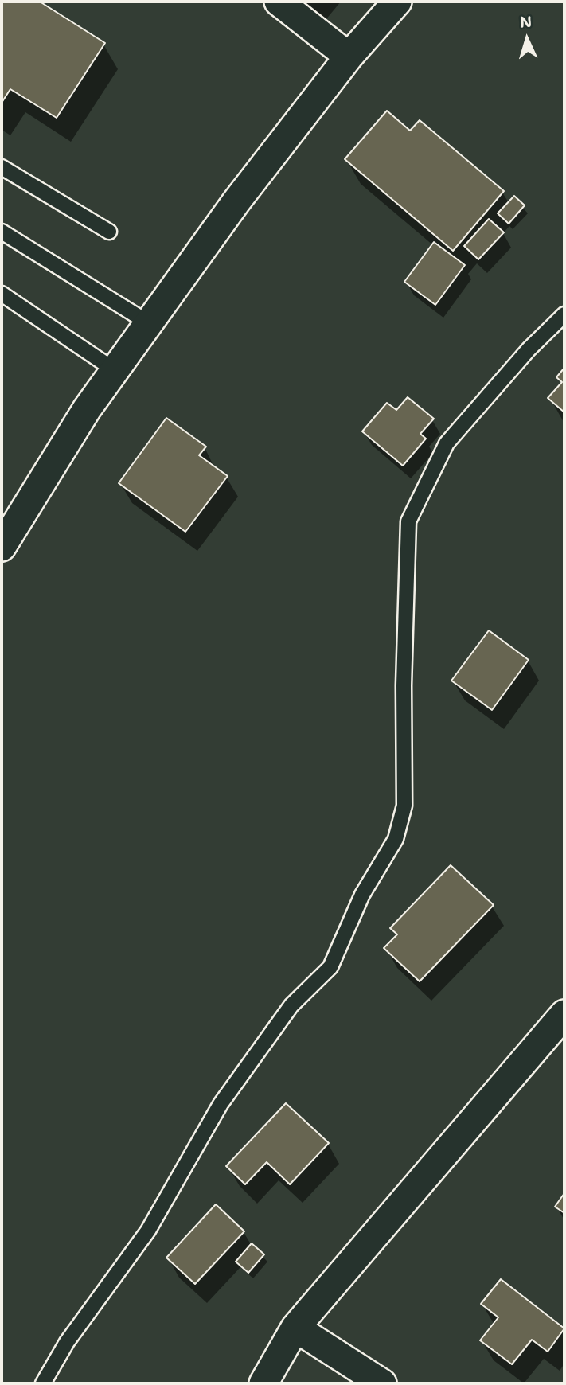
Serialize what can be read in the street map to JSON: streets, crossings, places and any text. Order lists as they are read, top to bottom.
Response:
{
  "north": "top"
}
